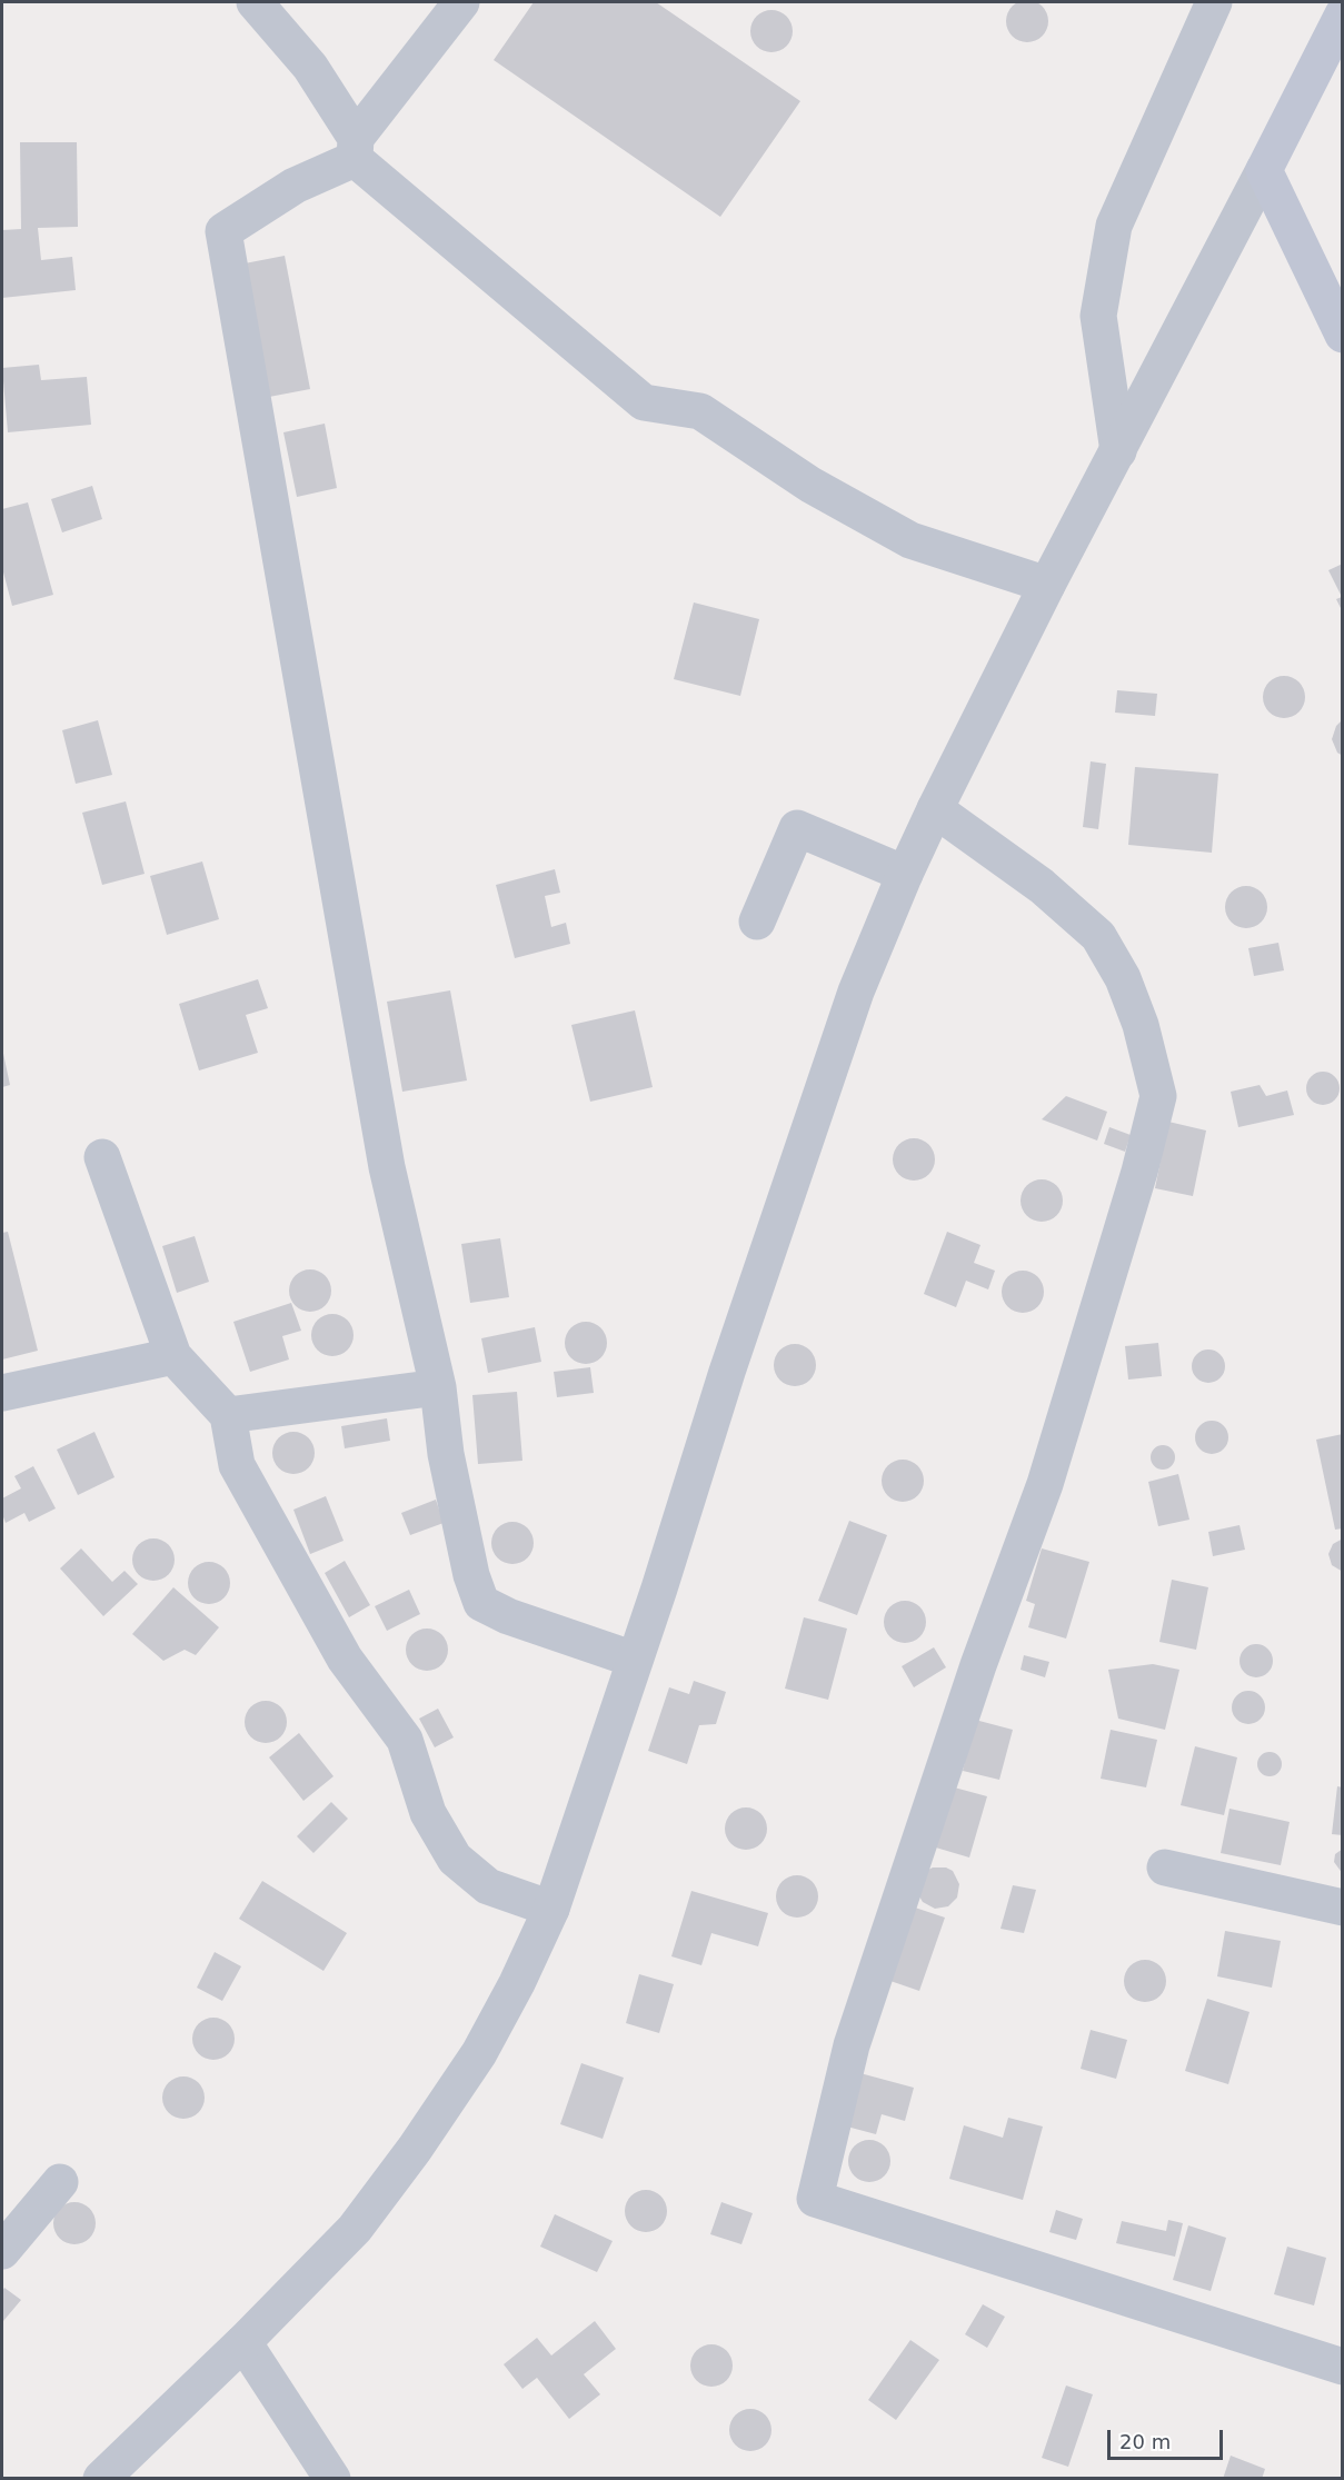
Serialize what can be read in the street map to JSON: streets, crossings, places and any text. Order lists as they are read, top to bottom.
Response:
{
  "scale_bar": "20 m"
}
